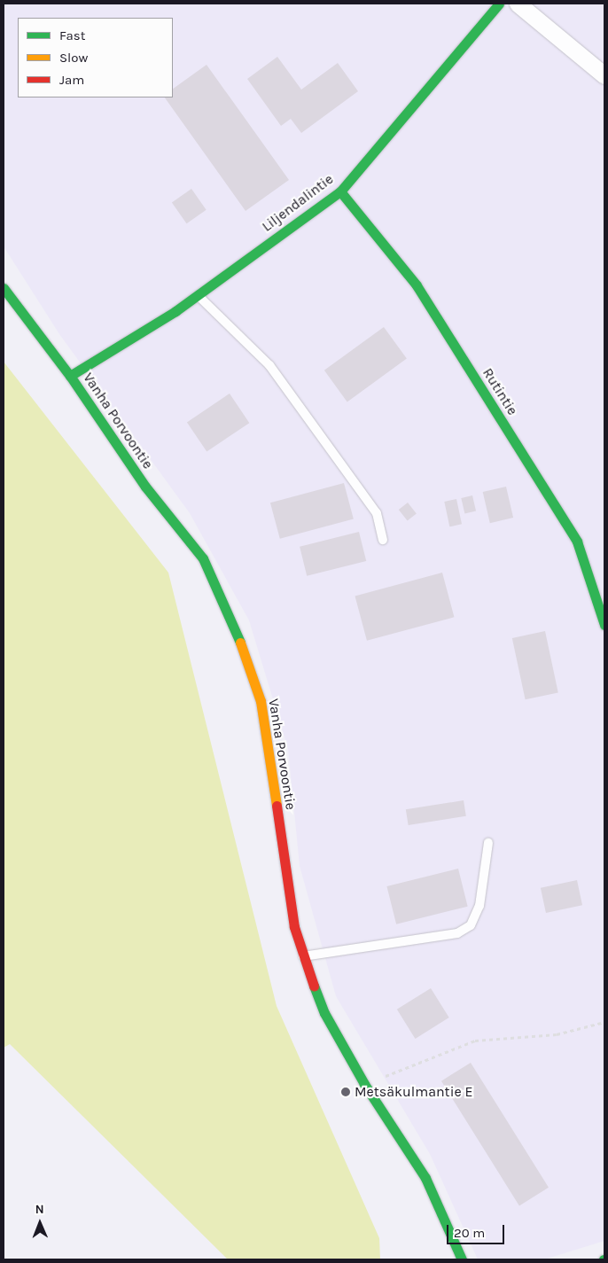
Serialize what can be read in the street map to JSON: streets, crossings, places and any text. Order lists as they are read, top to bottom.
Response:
{
  "streets": {
    "main road": ["Liljendalintie", "Rutintie", "Vanha Porvoontie"]
  },
  "crossings": [
    ["Liljendalintie", "Rutintie"],
    ["Liljendalintie", "Vanha Porvoontie"]
  ],
  "places": ["Metsäkulmantie E"],
  "legend": ["Fast", "Slow", "Jam"],
  "scale_bar": "20 m",
  "north": "top"
}
